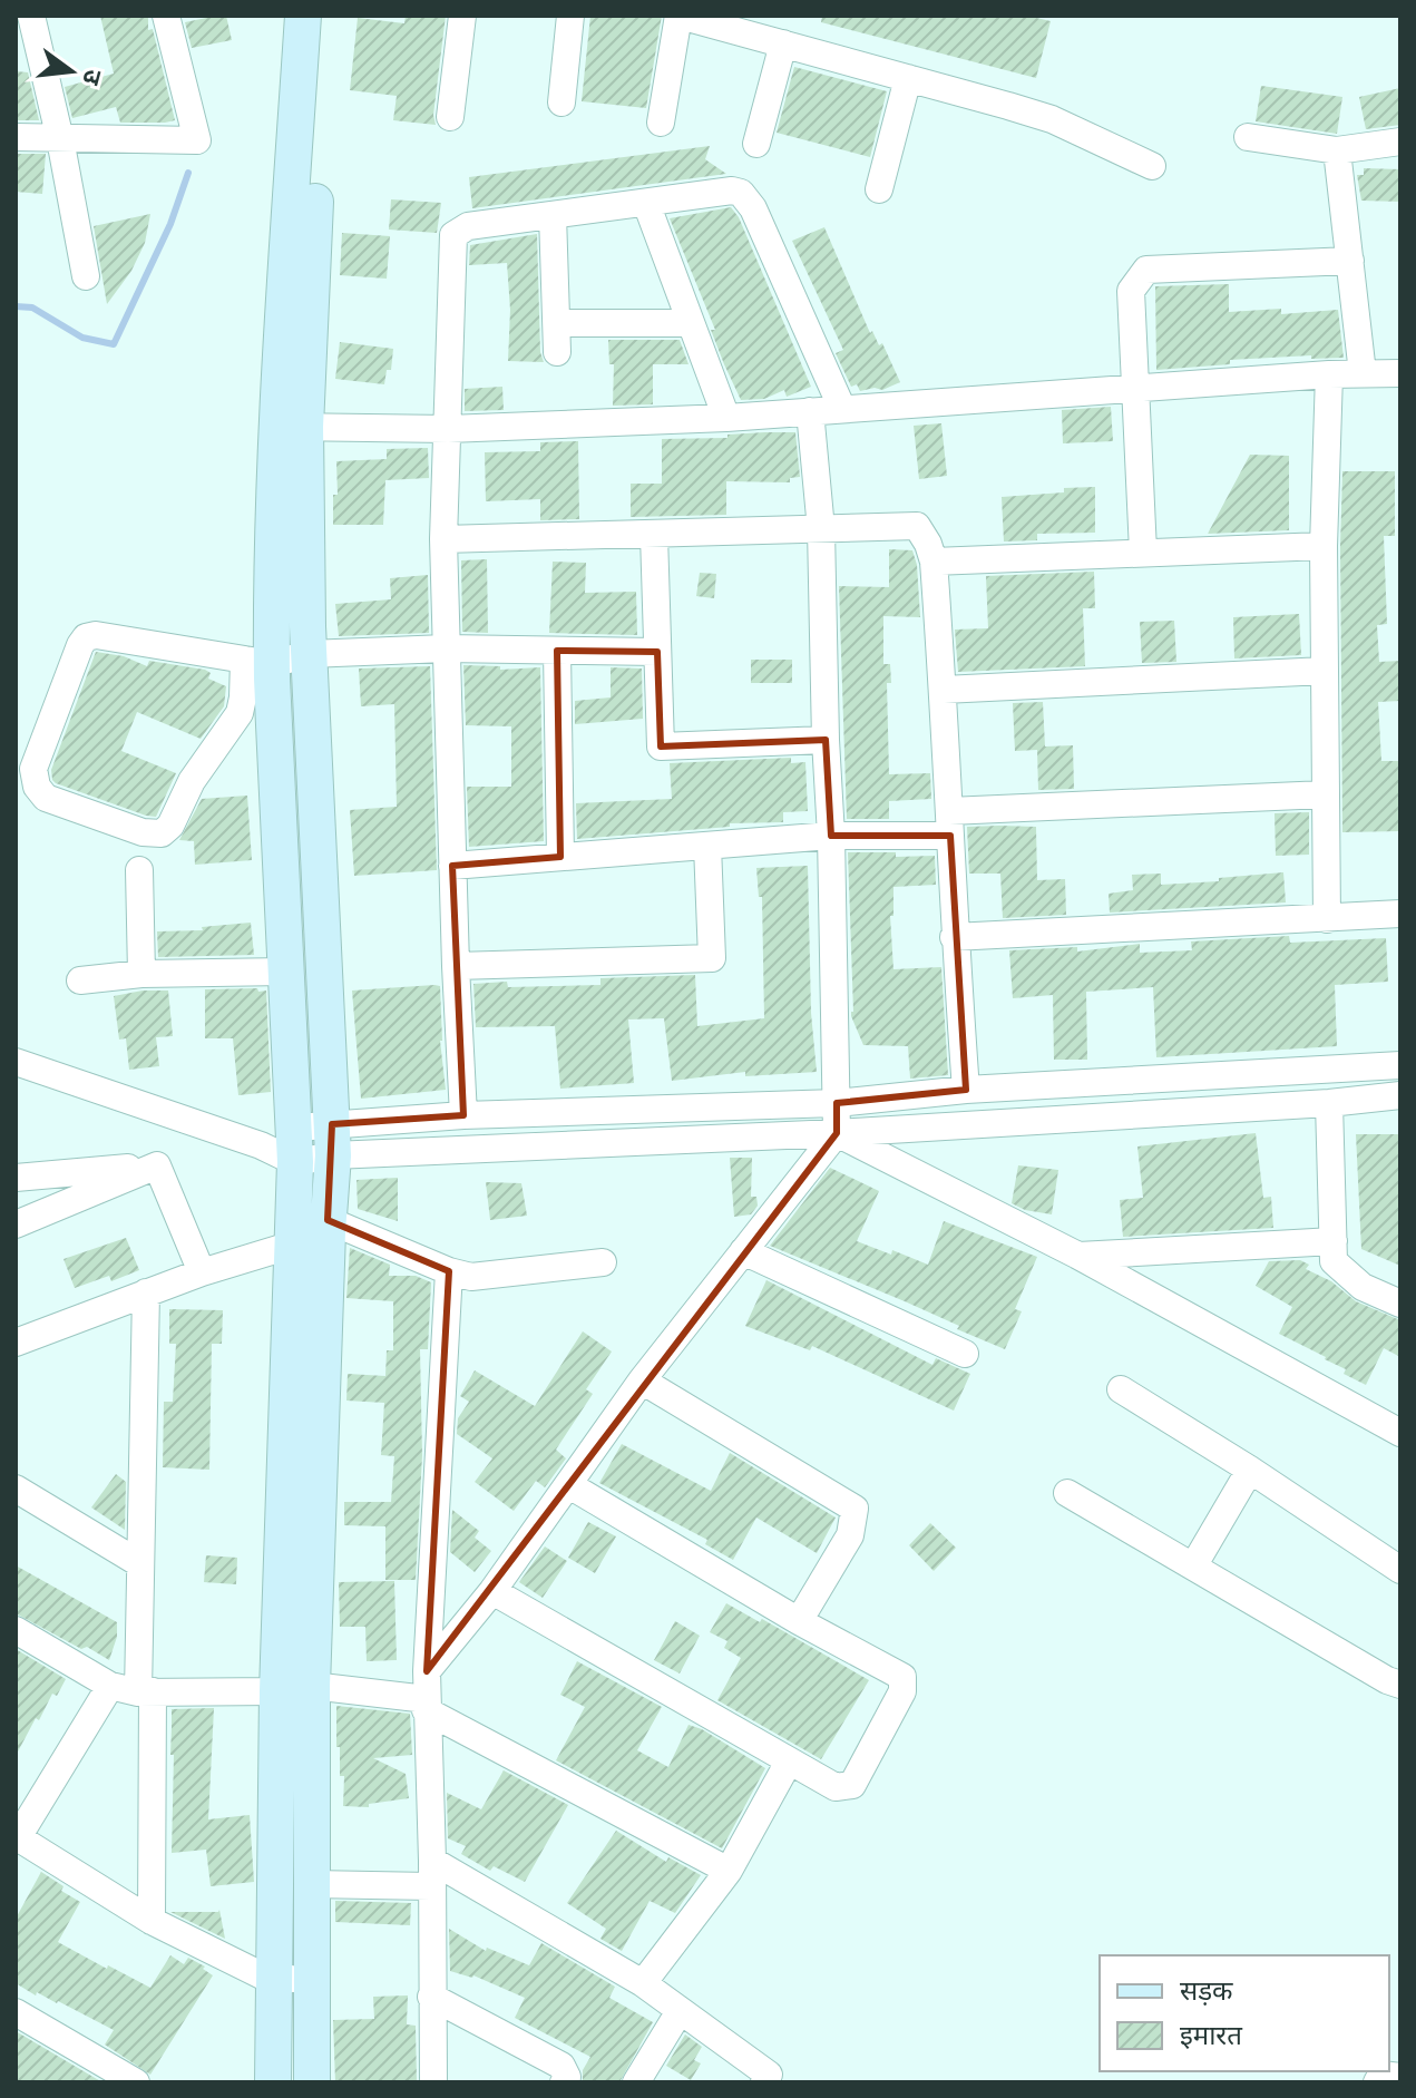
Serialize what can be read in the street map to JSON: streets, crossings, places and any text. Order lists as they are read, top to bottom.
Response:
{
  "legend": ["सड़क", "इमारत"],
  "north": "right"
}
